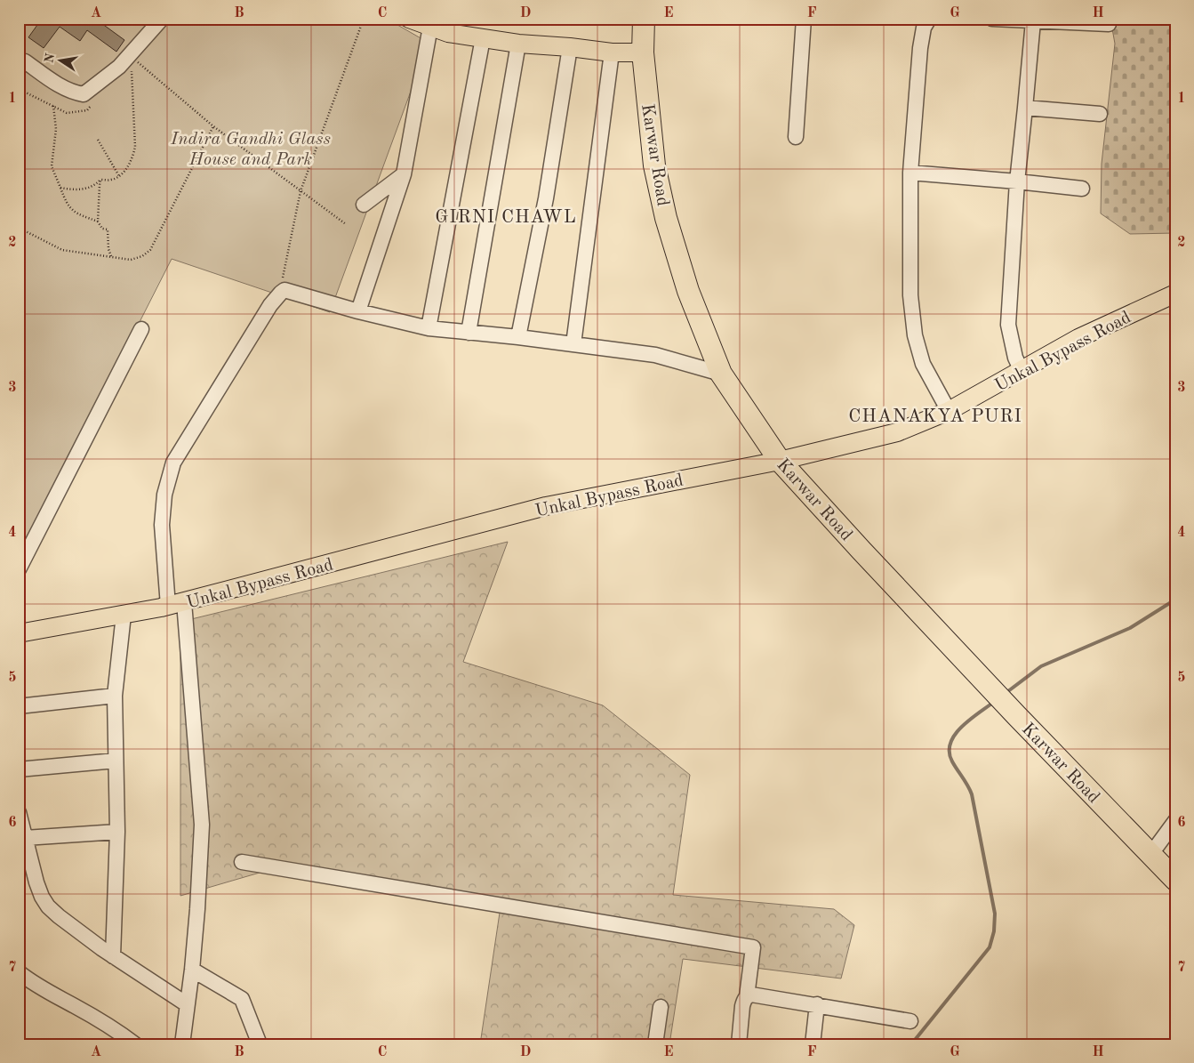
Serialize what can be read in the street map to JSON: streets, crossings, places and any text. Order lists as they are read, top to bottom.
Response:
{
  "streets": {
    "highway": ["Karwar Road"],
    "main road": ["Unkal Bypass Road"]
  },
  "crossings": [
    ["Karwar Road", "Unkal Bypass Road"]
  ],
  "districts": ["GIRNI CHAWL", "CHANAKYA PURI"],
  "parks": ["Indira Gandhi Glass House and Park"],
  "north": "left",
  "grid": {
    "columns": [
      "A",
      "B",
      "C",
      "D",
      "E",
      "F",
      "G",
      "H"
    ],
    "rows": [
      "1",
      "2",
      "3",
      "4",
      "5",
      "6",
      "7"
    ]
  }
}
